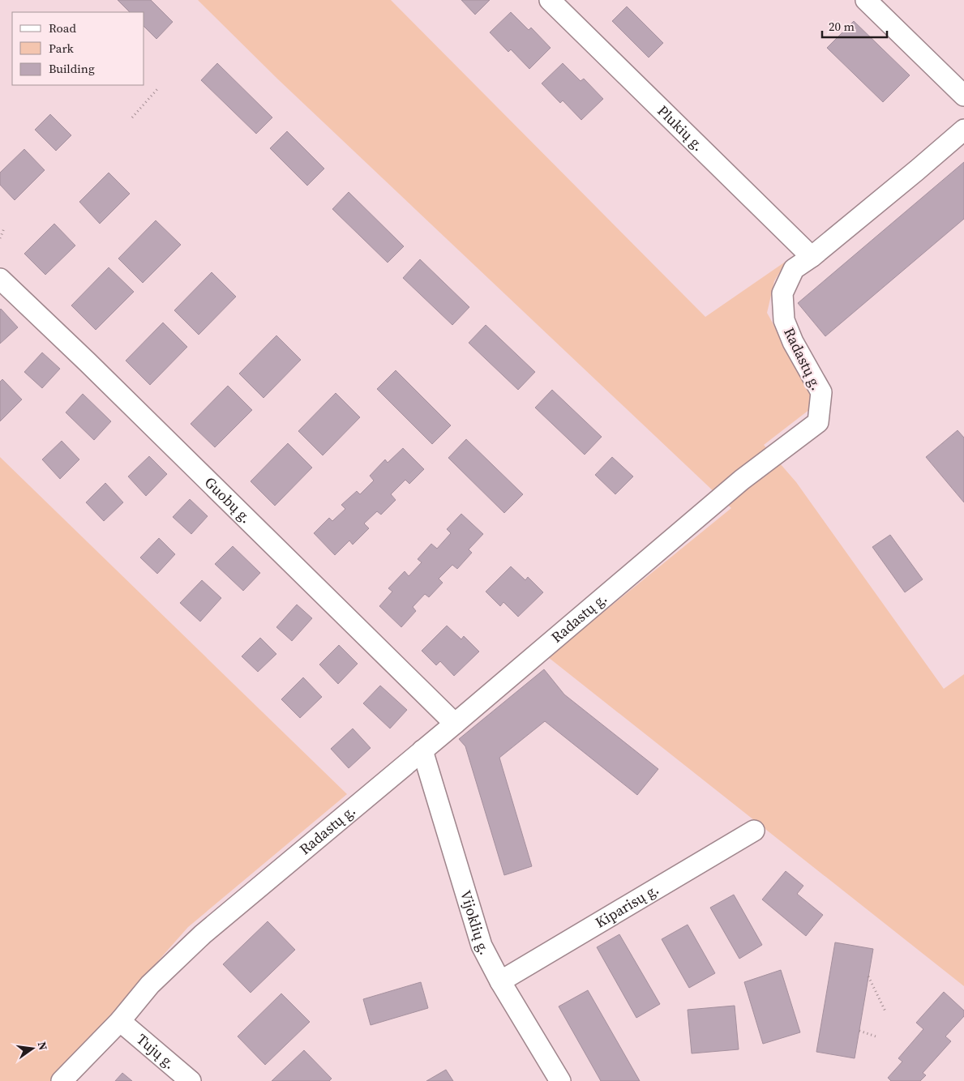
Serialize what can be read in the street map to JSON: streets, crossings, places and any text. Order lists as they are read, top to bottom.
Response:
{
  "streets": {
    "street": [
      "Plukių g.",
      "Radastų g.",
      "Guobų g.",
      "Kiparisų g.",
      "Vijoklių g.",
      "Tujų g."
    ]
  },
  "crossings": [
    ["Plukių g.", "Radastų g."],
    ["Radastų g.", "Guobų g."],
    ["Radastų g.", "Vijoklių g."],
    ["Radastų g.", "Tujų g."],
    ["Kiparisų g.", "Vijoklių g."]
  ],
  "legend": ["Road", "Park", "Building"],
  "scale_bar": "20 m",
  "north": "right"
}
